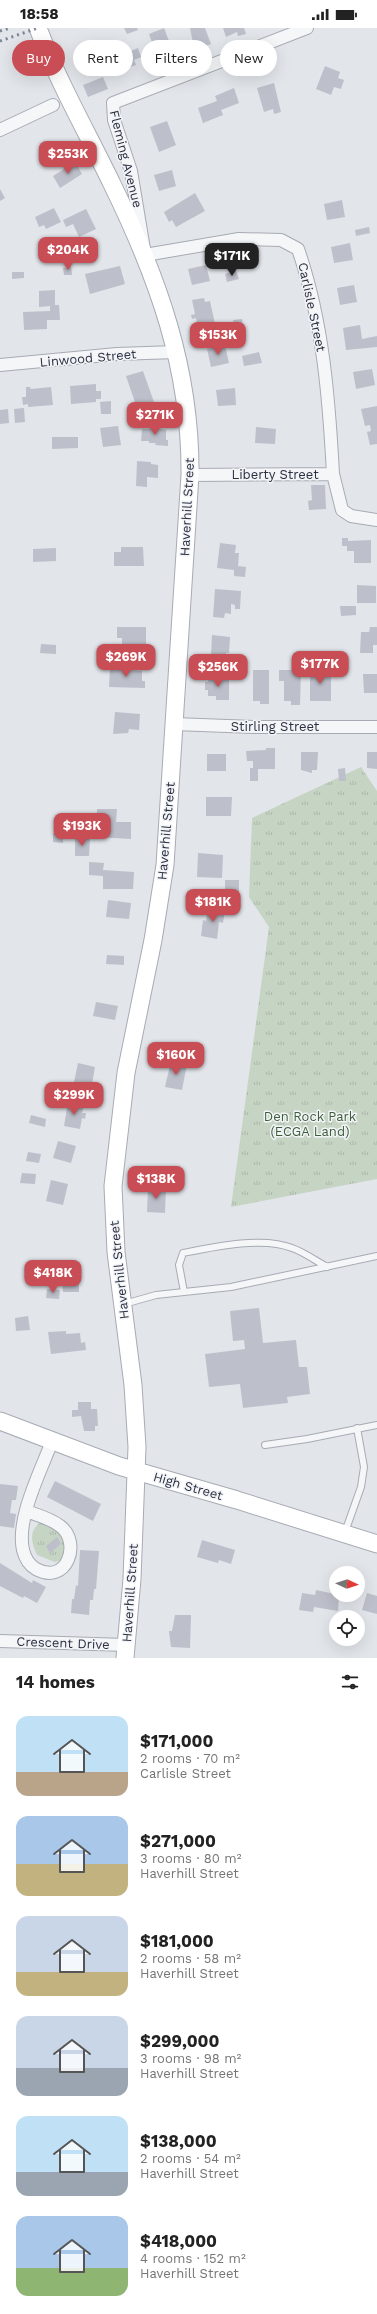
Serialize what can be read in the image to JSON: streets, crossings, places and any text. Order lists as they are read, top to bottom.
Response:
{
  "streets": {
    "main road": ["Haverhill Street", "High Street"],
    "street": [
      "Fleming Avenue",
      "Carlisle Street",
      "Linwood Street",
      "Liberty Street",
      "Stirling Street",
      "Crescent Drive"
    ]
  },
  "crossings": [
    ["Fleming Avenue", "Carlisle Street"],
    ["Fleming Avenue", "Haverhill Street"],
    ["Carlisle Street", "Liberty Street"],
    ["Carlisle Street", "Haverhill Street"],
    ["Linwood Street", "Haverhill Street"],
    ["Liberty Street", "Haverhill Street"],
    ["Haverhill Street", "Stirling Street"],
    ["Haverhill Street", "High Street"],
    ["Haverhill Street", "Crescent Drive"]
  ],
  "parks": ["Den Rock Park (ECGA Land)"],
  "north": "right",
  "page": {
    "status": "18:58",
    "chip": [
      "Buy",
      "Rent",
      "Filters",
      "New"
    ],
    "price": [
      "$253K",
      "$204K",
      "$171K",
      "$153K",
      "$271K",
      "$269K",
      "$177K",
      "$256K",
      "$193K",
      "$181K",
      "$160K",
      "$299K",
      "$138K",
      "$418K"
    ],
    "heading": "14 homes",
    "list": [
      {
        "name": "$171,000",
        "note": "2 rooms · 70 m² · Carlisle Street"
      },
      {
        "name": "$271,000",
        "note": "3 rooms · 80 m² · Haverhill Street"
      },
      {
        "name": "$181,000",
        "note": "2 rooms · 58 m² · Haverhill Street"
      },
      {
        "name": "$299,000",
        "note": "3 rooms · 98 m² · Haverhill Street"
      },
      {
        "name": "$138,000",
        "note": "2 rooms · 54 m² · Haverhill Street"
      },
      {
        "name": "$418,000",
        "note": "4 rooms · 152 m² · Haverhill Street"
      }
    ]
  }
}
